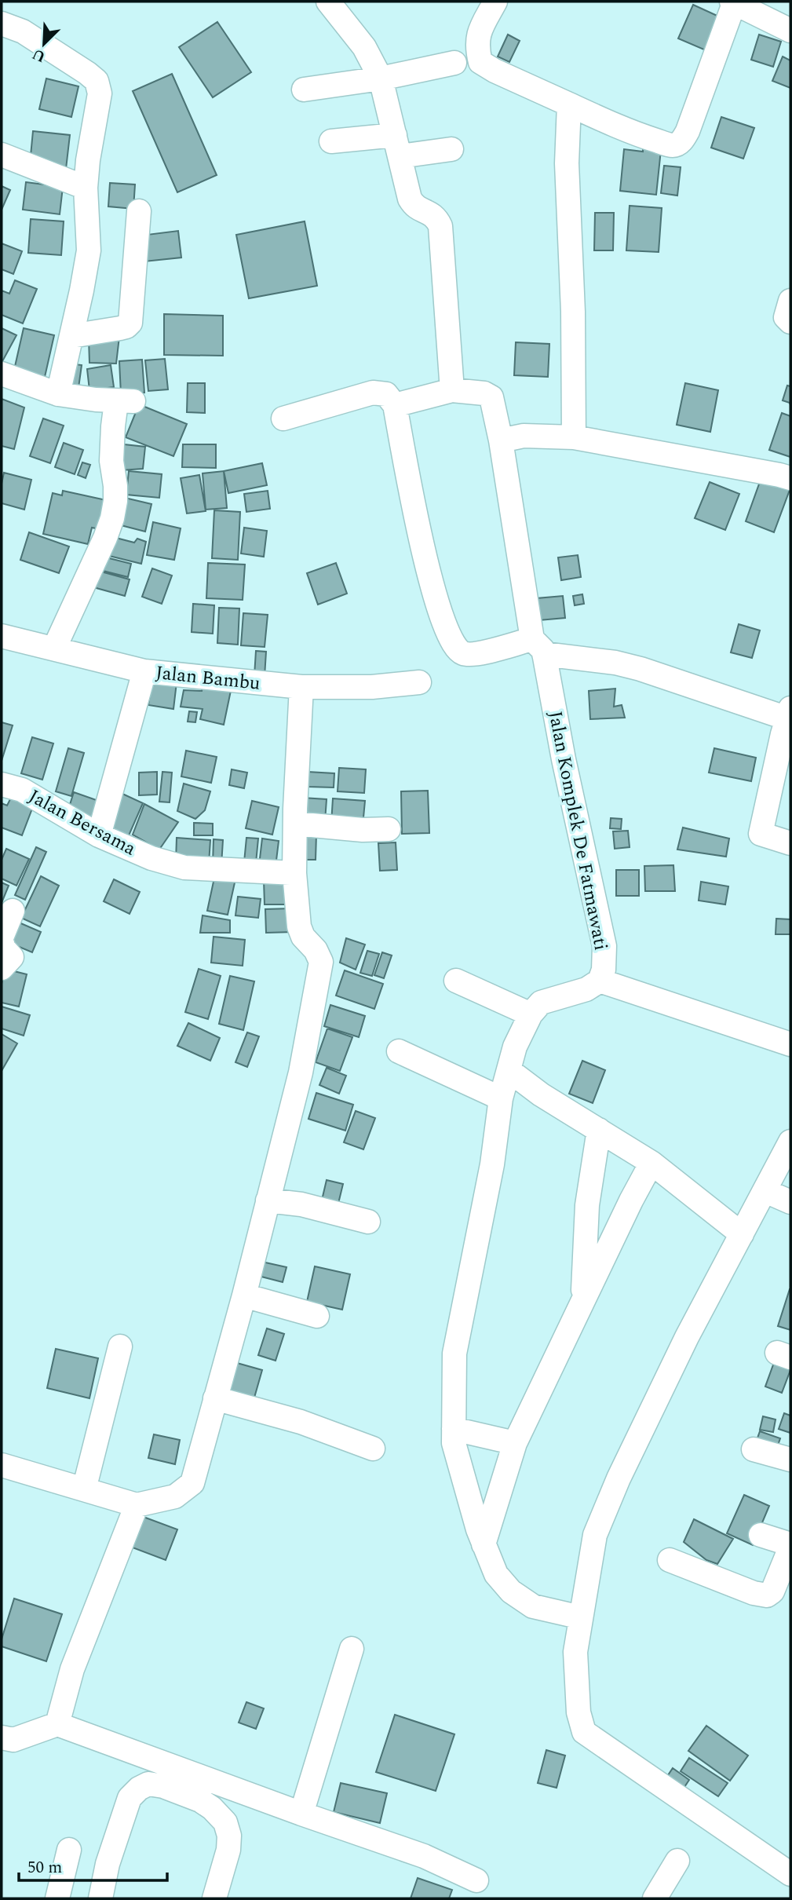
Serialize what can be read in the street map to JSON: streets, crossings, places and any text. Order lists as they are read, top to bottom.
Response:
{
  "streets": {
    "street": ["Jalan Bambu", "Jalan Bersama", "Jalan Komplek De Fatmawati"]
  },
  "scale_bar": "50 m",
  "north": "bottom left"
}
